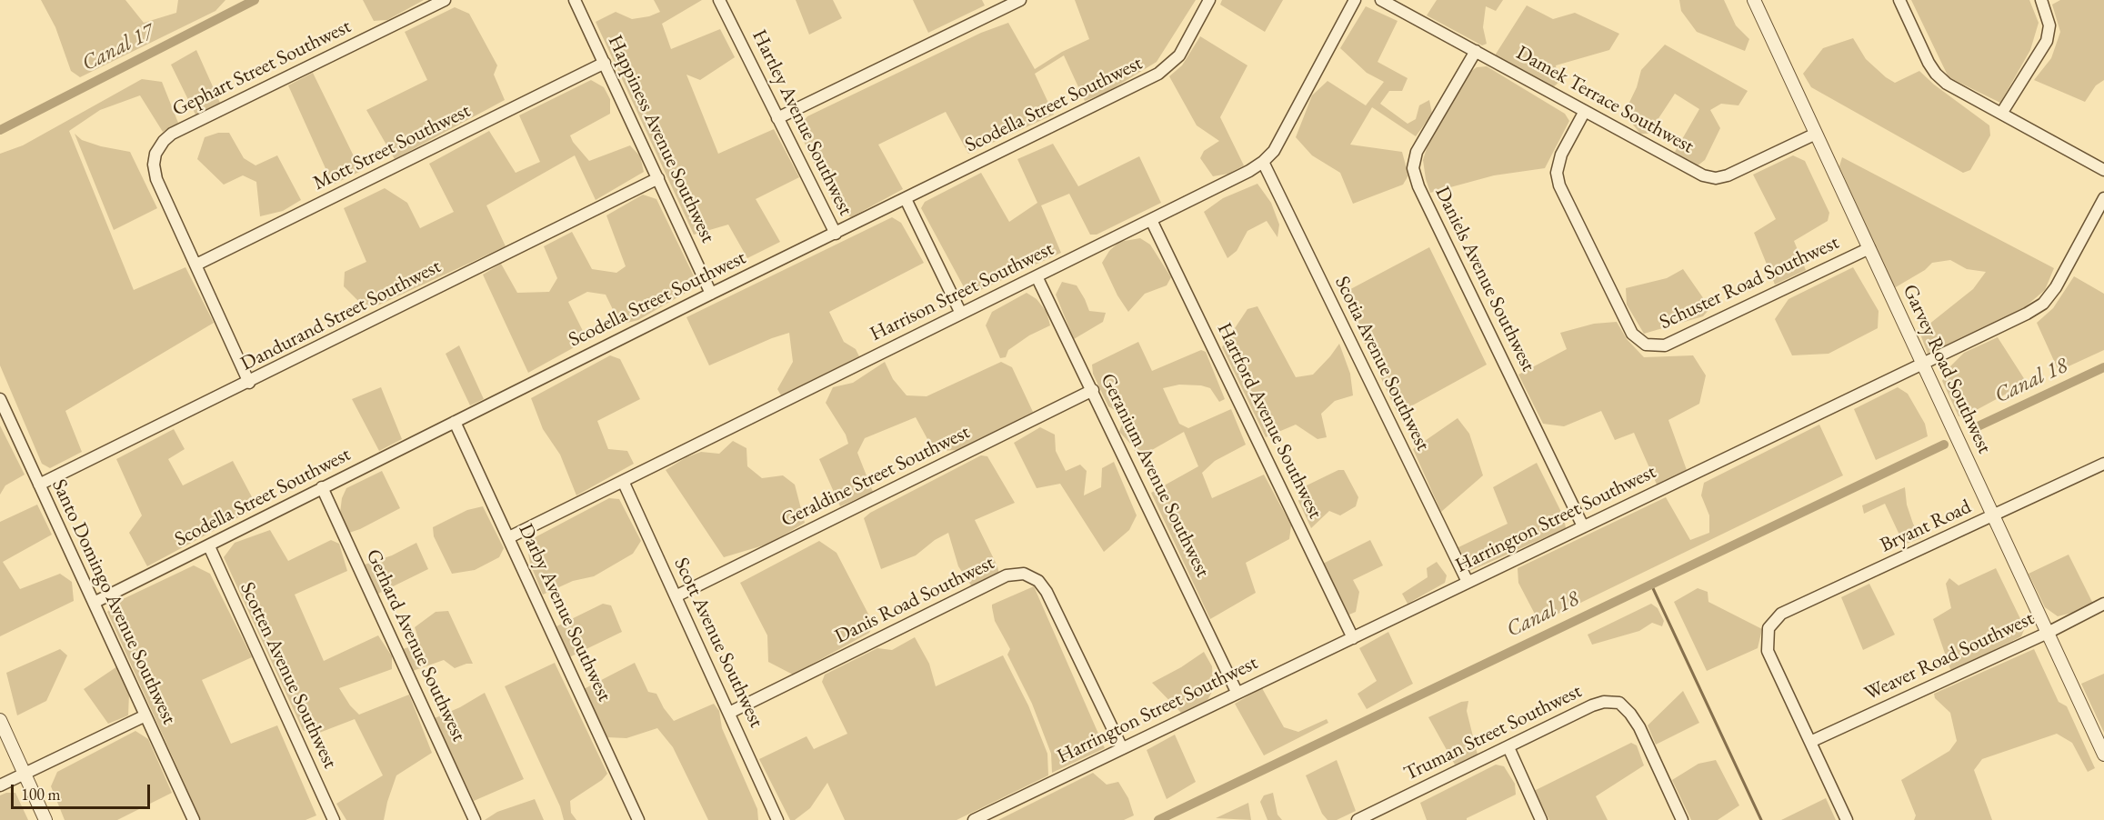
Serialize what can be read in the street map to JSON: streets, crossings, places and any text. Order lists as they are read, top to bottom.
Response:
{
  "streets": {
    "street": [
      "Gephart Street Southwest",
      "Damek Terrace Southwest",
      "Scodella Street Southwest",
      "Hartley Avenue Southwest",
      "Happiness Avenue Southwest",
      "Mott Street Southwest",
      "Daniels Avenue Southwest",
      "Schuster Road Southwest",
      "Harrison Street Southwest",
      "Dandurand Street Southwest",
      "Scotia Avenue Southwest",
      "Garvey Road Southwest",
      "Hartford Avenue Southwest",
      "Geranium Avenue Southwest",
      "Geraldine Street Southwest",
      "Harrington Street Southwest",
      "Bryant Road",
      "Danis Road Southwest",
      "Santo Domingo Avenue Southwest",
      "Darby Avenue Southwest",
      "Scott Avenue Southwest",
      "Gerhard Avenue Southwest",
      "Weaver Road Southwest",
      "Scotten Avenue Southwest",
      "Truman Street Southwest"
    ]
  },
  "crossings": [
    ["Gephart Street Southwest", "Mott Street Southwest"],
    ["Damek Terrace Southwest", "Daniels Avenue Southwest"],
    ["Damek Terrace Southwest", "Schuster Road Southwest"],
    ["Damek Terrace Southwest", "Garvey Road Southwest"],
    ["Scodella Street Southwest", "Hartley Avenue Southwest"],
    ["Scodella Street Southwest", "Happiness Avenue Southwest"],
    ["Scodella Street Southwest", "Santo Domingo Avenue Southwest"],
    ["Scodella Street Southwest", "Darby Avenue Southwest"],
    ["Scodella Street Southwest", "Gerhard Avenue Southwest"],
    ["Scodella Street Southwest", "Scotten Avenue Southwest"],
    ["Happiness Avenue Southwest", "Mott Street Southwest"],
    ["Happiness Avenue Southwest", "Dandurand Street Southwest"],
    ["Daniels Avenue Southwest", "Harrington Street Southwest"],
    ["Schuster Road Southwest", "Garvey Road Southwest"],
    ["Harrison Street Southwest", "Scotia Avenue Southwest"],
    ["Harrison Street Southwest", "Hartford Avenue Southwest"],
    ["Harrison Street Southwest", "Geranium Avenue Southwest"],
    ["Harrison Street Southwest", "Darby Avenue Southwest"],
    ["Harrison Street Southwest", "Scott Avenue Southwest"],
    ["Dandurand Street Southwest", "Santo Domingo Avenue Southwest"],
    ["Scotia Avenue Southwest", "Harrington Street Southwest"],
    ["Garvey Road Southwest", "Harrington Street Southwest"],
    ["Garvey Road Southwest", "Bryant Road"],
    ["Garvey Road Southwest", "Weaver Road Southwest"],
    ["Hartford Avenue Southwest", "Harrington Street Southwest"],
    ["Geranium Avenue Southwest", "Geraldine Street Southwest"],
    ["Geranium Avenue Southwest", "Harrington Street Southwest"],
    ["Geraldine Street Southwest", "Scott Avenue Southwest"],
    ["Harrington Street Southwest", "Danis Road Southwest"],
    ["Bryant Road", "Weaver Road Southwest"],
    ["Danis Road Southwest", "Scott Avenue Southwest"]
  ],
  "water": ["Canal 17", "Canal 18"],
  "scale_bar": "100 m"
}
